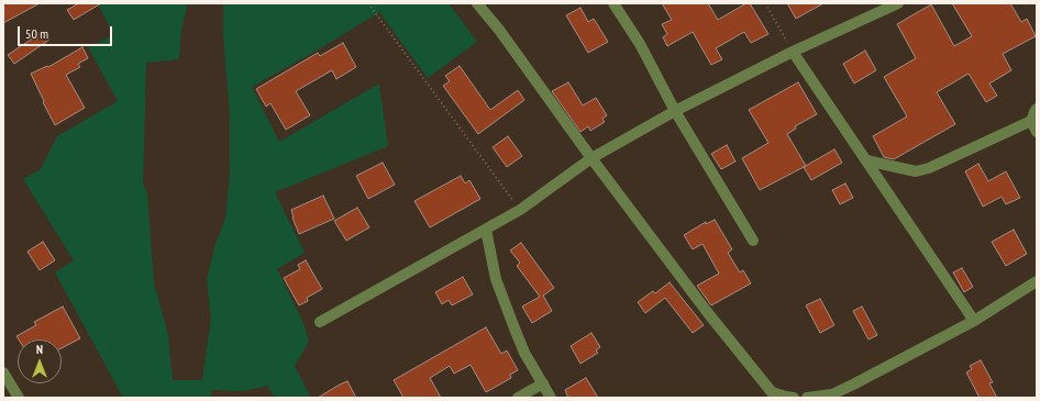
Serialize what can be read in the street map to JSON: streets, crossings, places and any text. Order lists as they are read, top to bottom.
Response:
{
  "scale_bar": "50 m",
  "north": "top"
}
